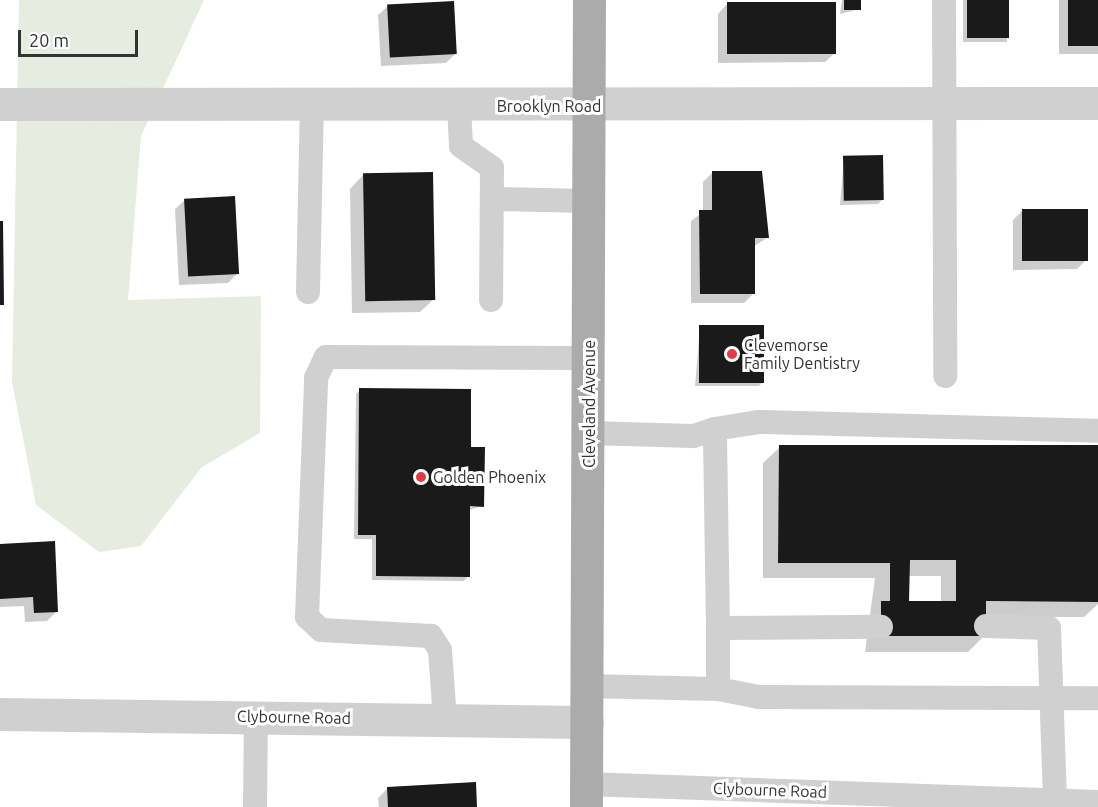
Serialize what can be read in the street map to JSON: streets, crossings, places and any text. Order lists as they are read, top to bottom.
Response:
{
  "streets": {
    "main road": ["Cleveland Avenue"],
    "street": ["Brooklyn Road", "Clybourne Road"]
  },
  "crossings": [
    ["Brooklyn Road", "Cleveland Avenue"],
    ["Cleveland Avenue", "Clybourne Road"]
  ],
  "places": ["Clevemorse Family Dentistry", "Golden Phoenix"],
  "scale_bar": "20 m"
}
